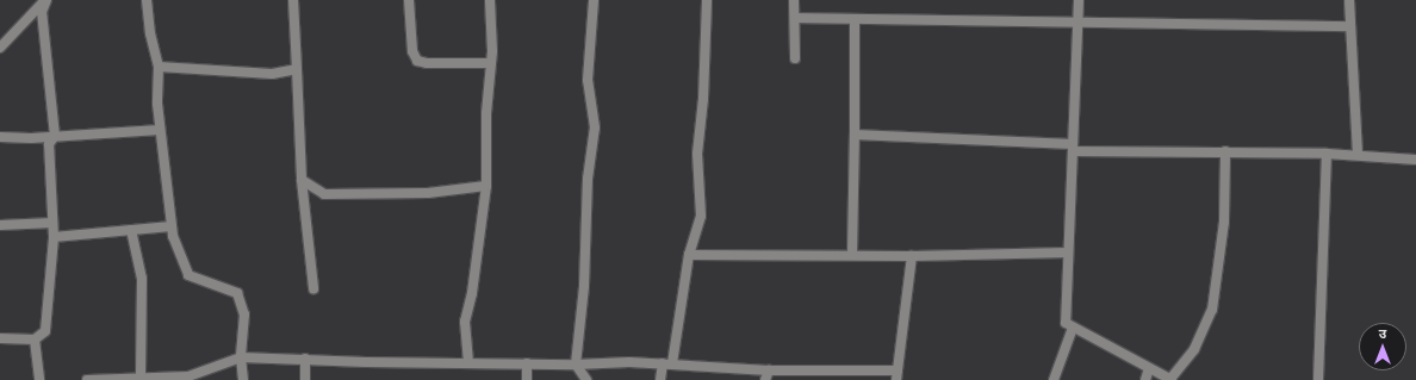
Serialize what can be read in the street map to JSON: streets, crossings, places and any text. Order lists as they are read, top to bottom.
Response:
{
  "north": "top"
}
